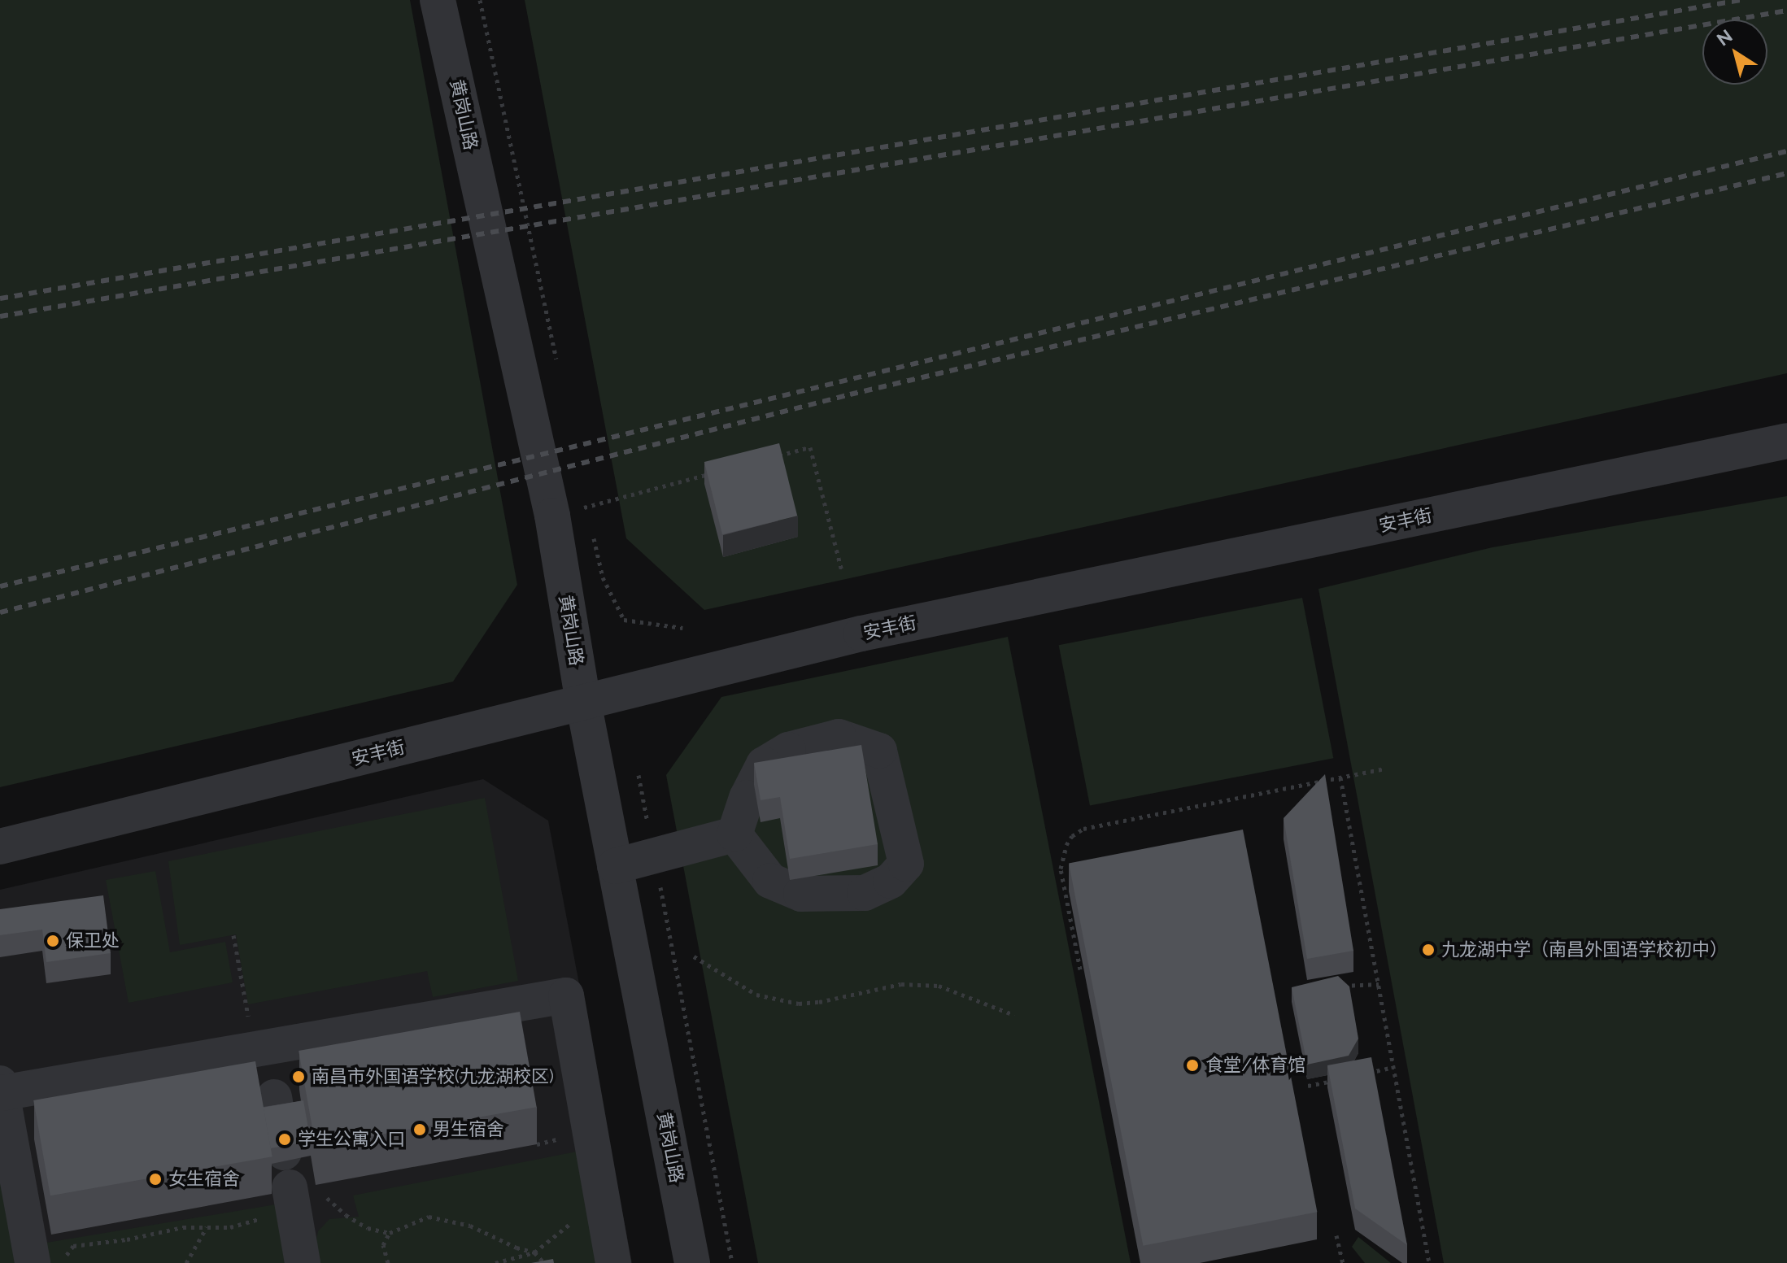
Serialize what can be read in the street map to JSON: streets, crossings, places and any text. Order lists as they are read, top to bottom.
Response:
{
  "streets": {
    "street": ["黄岗山路", "安丰街"]
  },
  "crossings": [
    ["黄岗山路", "安丰街"]
  ],
  "places": [
    "保卫处",
    "九龙湖中学（南昌外国语学校初中）",
    "食堂/体育馆",
    "南昌市外国语学校(九龙湖校区)",
    "男生宿舍",
    "学生公寓入口",
    "女生宿舍"
  ],
  "north": "top left"
}
